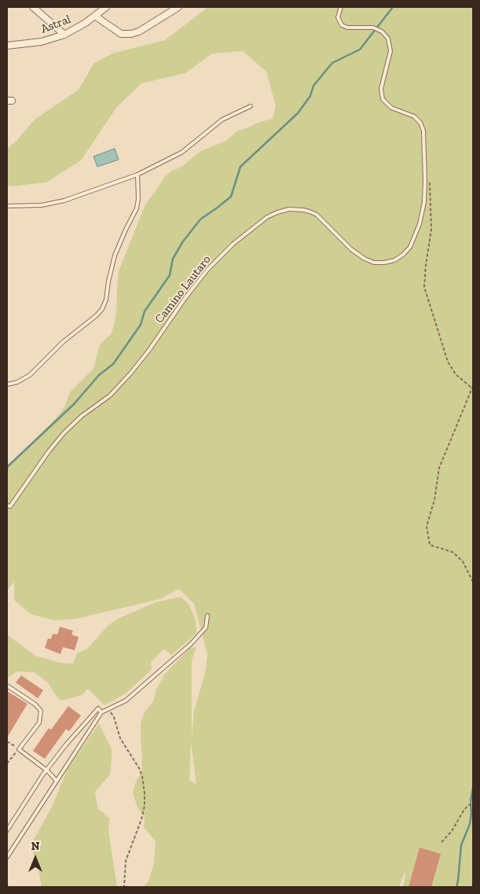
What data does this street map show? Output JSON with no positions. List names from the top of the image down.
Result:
{
  "streets": {
    "street": ["Astral"],
    "lane": ["Camino Lautaro"]
  },
  "north": "top"
}
